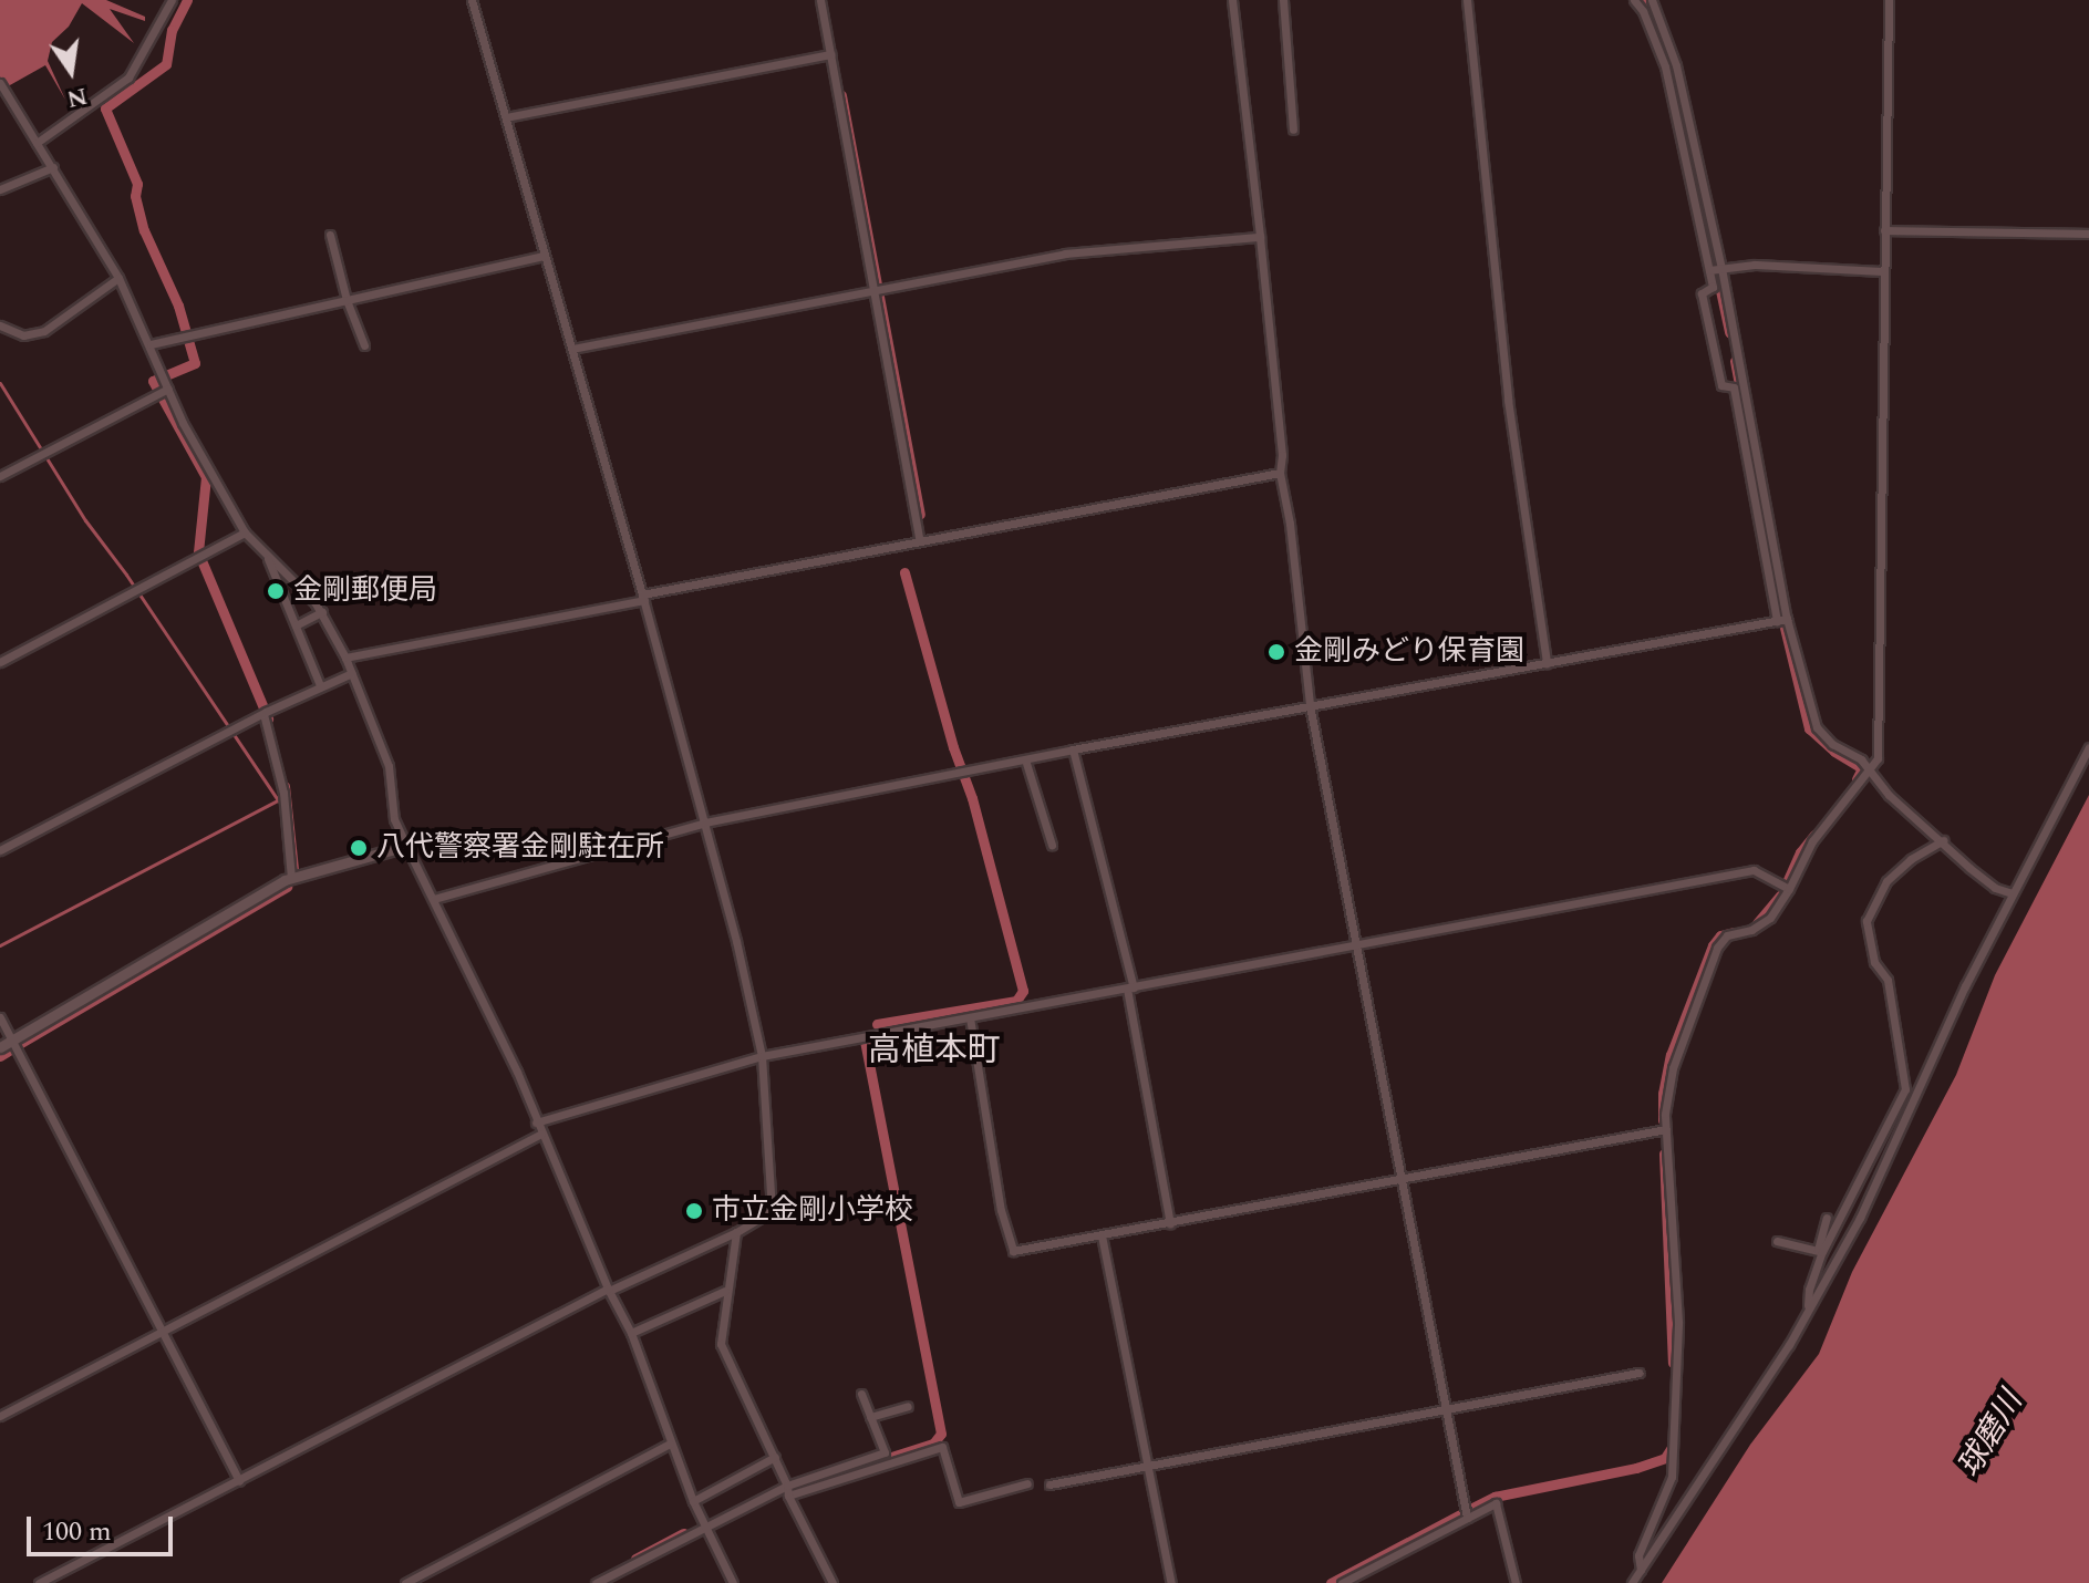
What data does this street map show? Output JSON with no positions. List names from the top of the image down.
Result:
{
  "districts": ["高植本町"],
  "water": ["球磨川"],
  "places": [
    "金剛郵便局",
    "金剛みどり保育園",
    "八代警察署金剛駐在所",
    "市立金剛小学校"
  ],
  "scale_bar": "100 m",
  "north": "bottom"
}
